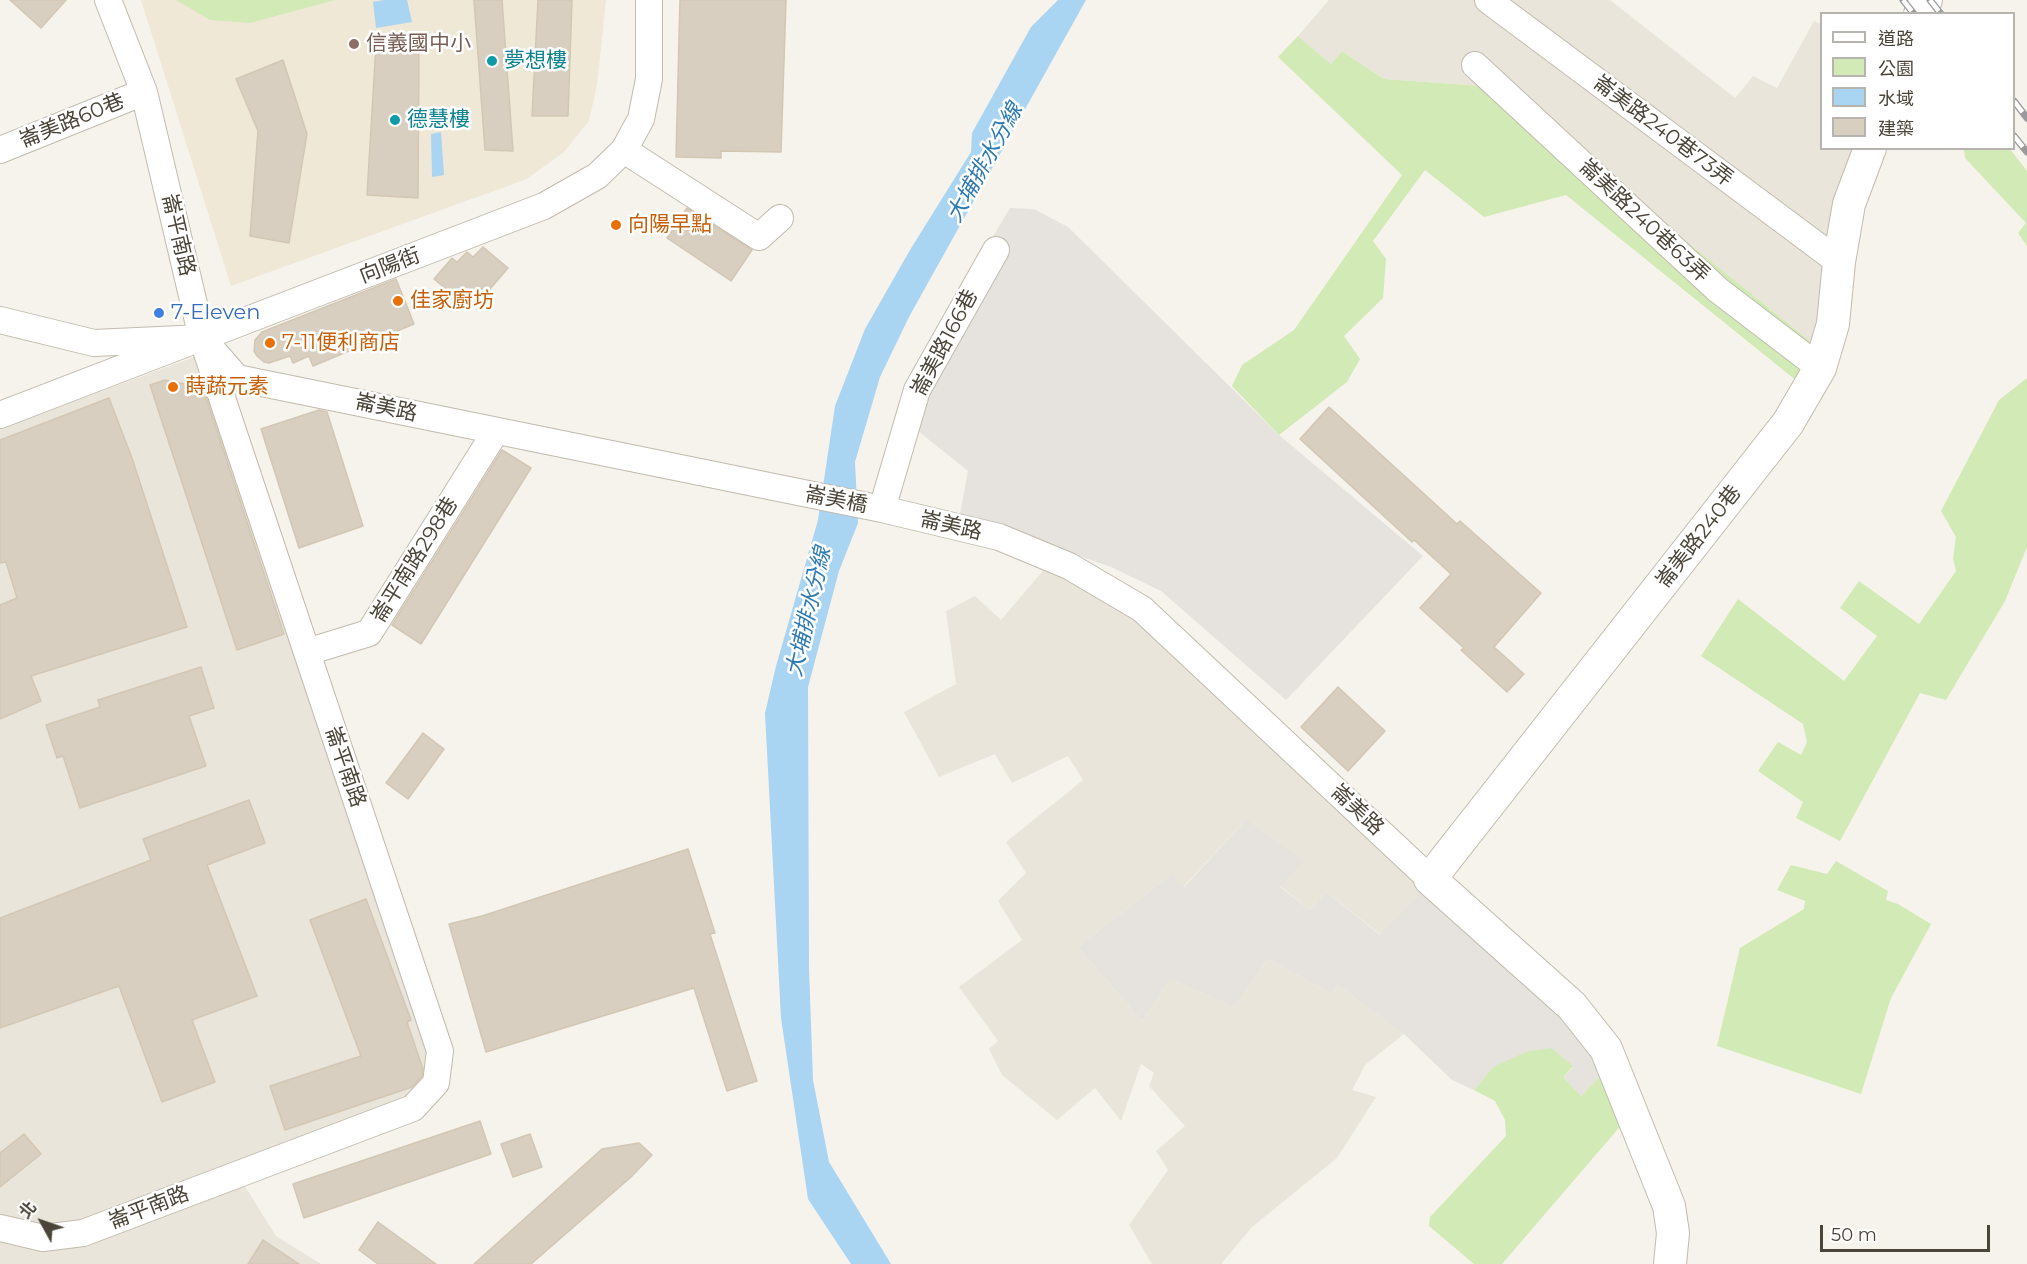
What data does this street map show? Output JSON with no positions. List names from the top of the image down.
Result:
{
  "streets": {
    "street": [
      "崙美路60巷",
      "崙美路240巷73弄",
      "崙美路240巷63弄",
      "崙平南路",
      "向陽街",
      "崙美路166巷",
      "崙美路",
      "崙美橋",
      "崙美路240巷",
      "崙平南路298巷"
    ]
  },
  "crossings": [
    ["崙美路60巷", "崙平南路"],
    ["崙美路240巷73弄", "崙美路240巷"],
    ["崙美路240巷63弄", "崙美路240巷"],
    ["崙平南路", "向陽街"],
    ["崙平南路", "崙美路"],
    ["崙平南路", "崙平南路298巷"],
    ["向陽街", "崙美路"],
    ["崙美路166巷", "崙美路"],
    ["崙美路166巷", "崙美橋"],
    ["崙美路", "崙美橋"],
    ["崙美路", "崙美路240巷"],
    ["崙美路", "崙平南路298巷"]
  ],
  "water": ["大埔排水分線"],
  "places": [
    "信義國中小",
    "夢想樓",
    "德慧樓",
    "向陽早點",
    "佳家廚坊",
    "7-Eleven",
    "7-11便利商店",
    "蒔蔬元素"
  ],
  "legend": [
    "道路",
    "公園",
    "水域",
    "建築"
  ],
  "scale_bar": "50 m",
  "north": "top left"
}
